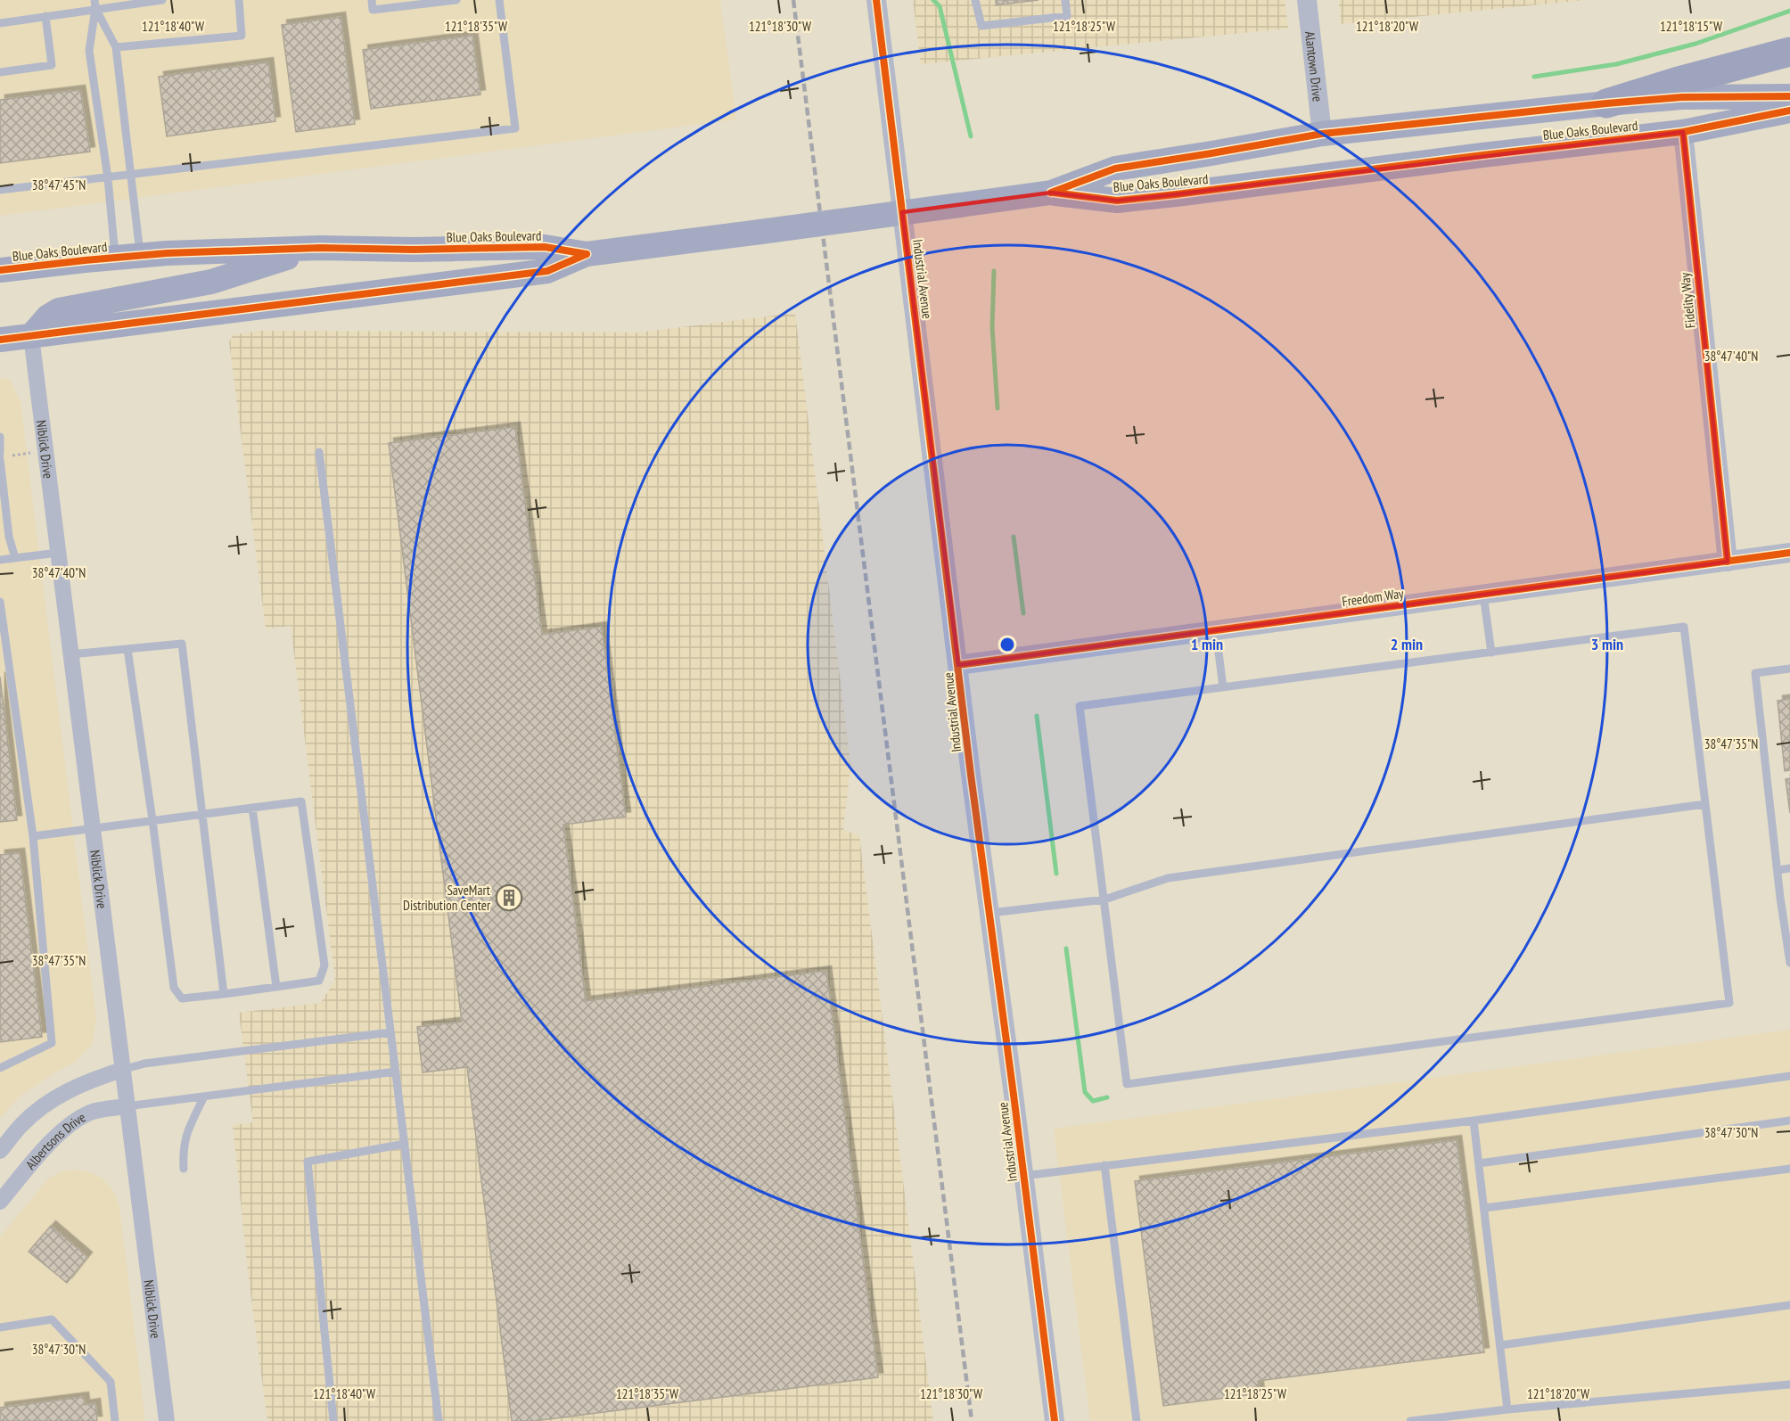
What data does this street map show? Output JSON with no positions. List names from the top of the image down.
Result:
{
  "streets": {
    "main road": ["Blue Oaks Boulevard"],
    "street": [
      "Alantown Drive",
      "Industrial Avenue",
      "Fidelity Way",
      "Niblick Drive",
      "Freedom Way",
      "Albertsons Drive"
    ]
  },
  "crossings": [
    ["Alantown Drive", "Blue Oaks Boulevard"],
    ["Blue Oaks Boulevard", "Fidelity Way"],
    ["Blue Oaks Boulevard", "Niblick Drive"],
    ["Industrial Avenue", "Freedom Way"],
    ["Fidelity Way", "Freedom Way"],
    ["Niblick Drive", "Albertsons Drive"]
  ],
  "places": {
    "building": ["SaveMart Distribution Center"]
  },
  "coordinates": [
    "121°18'40\"W",
    "121°18'35\"W",
    "121°18'30\"W",
    "121°18'25\"W",
    "121°18'20\"W",
    "121°18'15\"W",
    "38°47'45\"N",
    "38°47'40\"N",
    "38°47'35\"N",
    "38°47'30\"N"
  ],
  "rings": ["1 min", "2 min", "3 min"]
}
